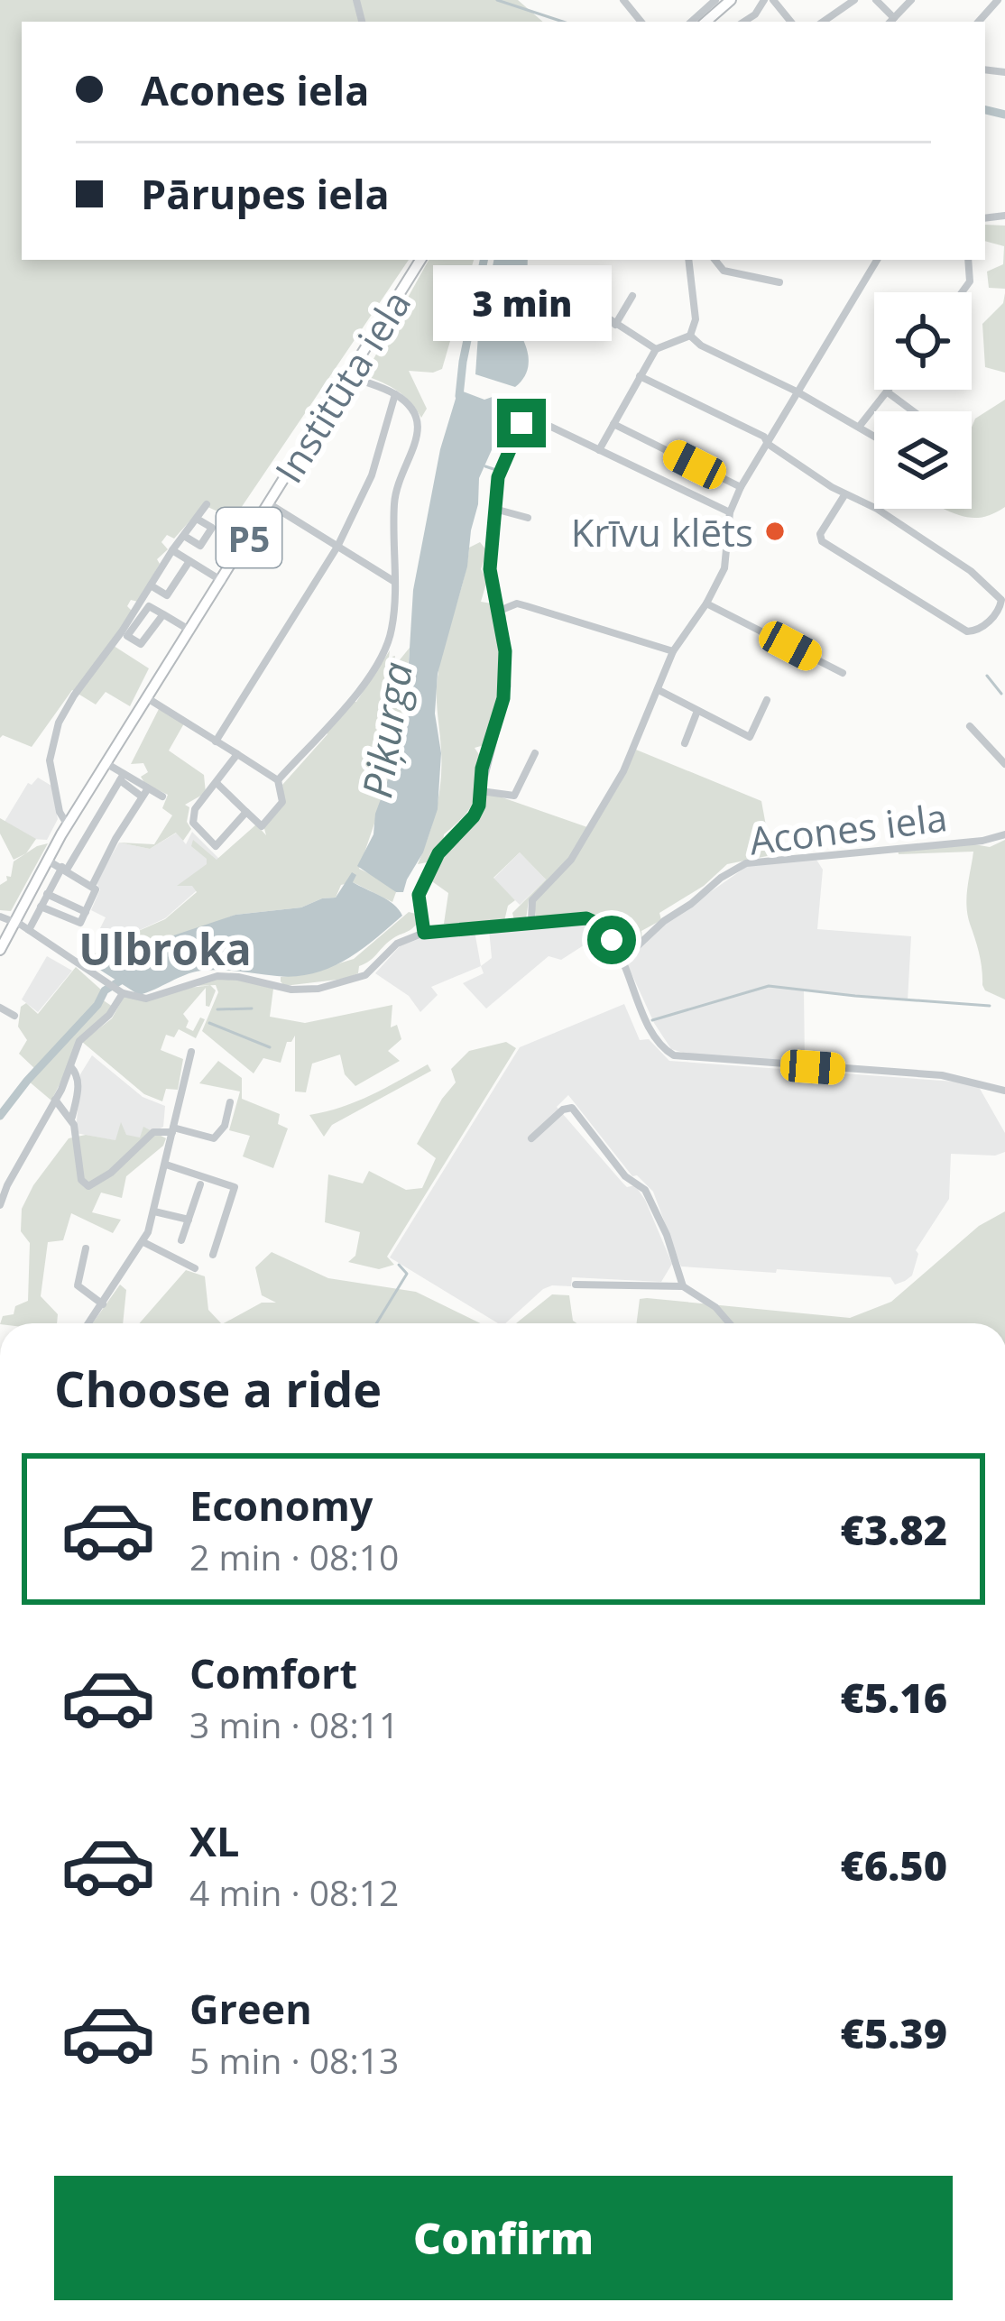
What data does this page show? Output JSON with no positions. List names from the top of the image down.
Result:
{
  "streets": {
    "main road": ["Institūta iela", "P5"],
    "street": ["Acones iela"]
  },
  "districts": ["Ulbroka"],
  "water": ["Piķurga"],
  "places": ["Krīvu klēts"],
  "page": {
    "banner": ["Acones iela", "Pārupes iela"],
    "bubble": "3 min",
    "heading": "Choose a ride",
    "list": [
      {
        "name": "Economy",
        "note": "2 min · 08:10",
        "value": "€3.82"
      },
      {
        "name": "Comfort",
        "note": "3 min · 08:11",
        "value": "€5.16"
      },
      {
        "name": "XL",
        "note": "4 min · 08:12",
        "value": "€6.50"
      },
      {
        "name": "Green",
        "note": "5 min · 08:13",
        "value": "€5.39"
      }
    ],
    "buttons": "Confirm"
  }
}
